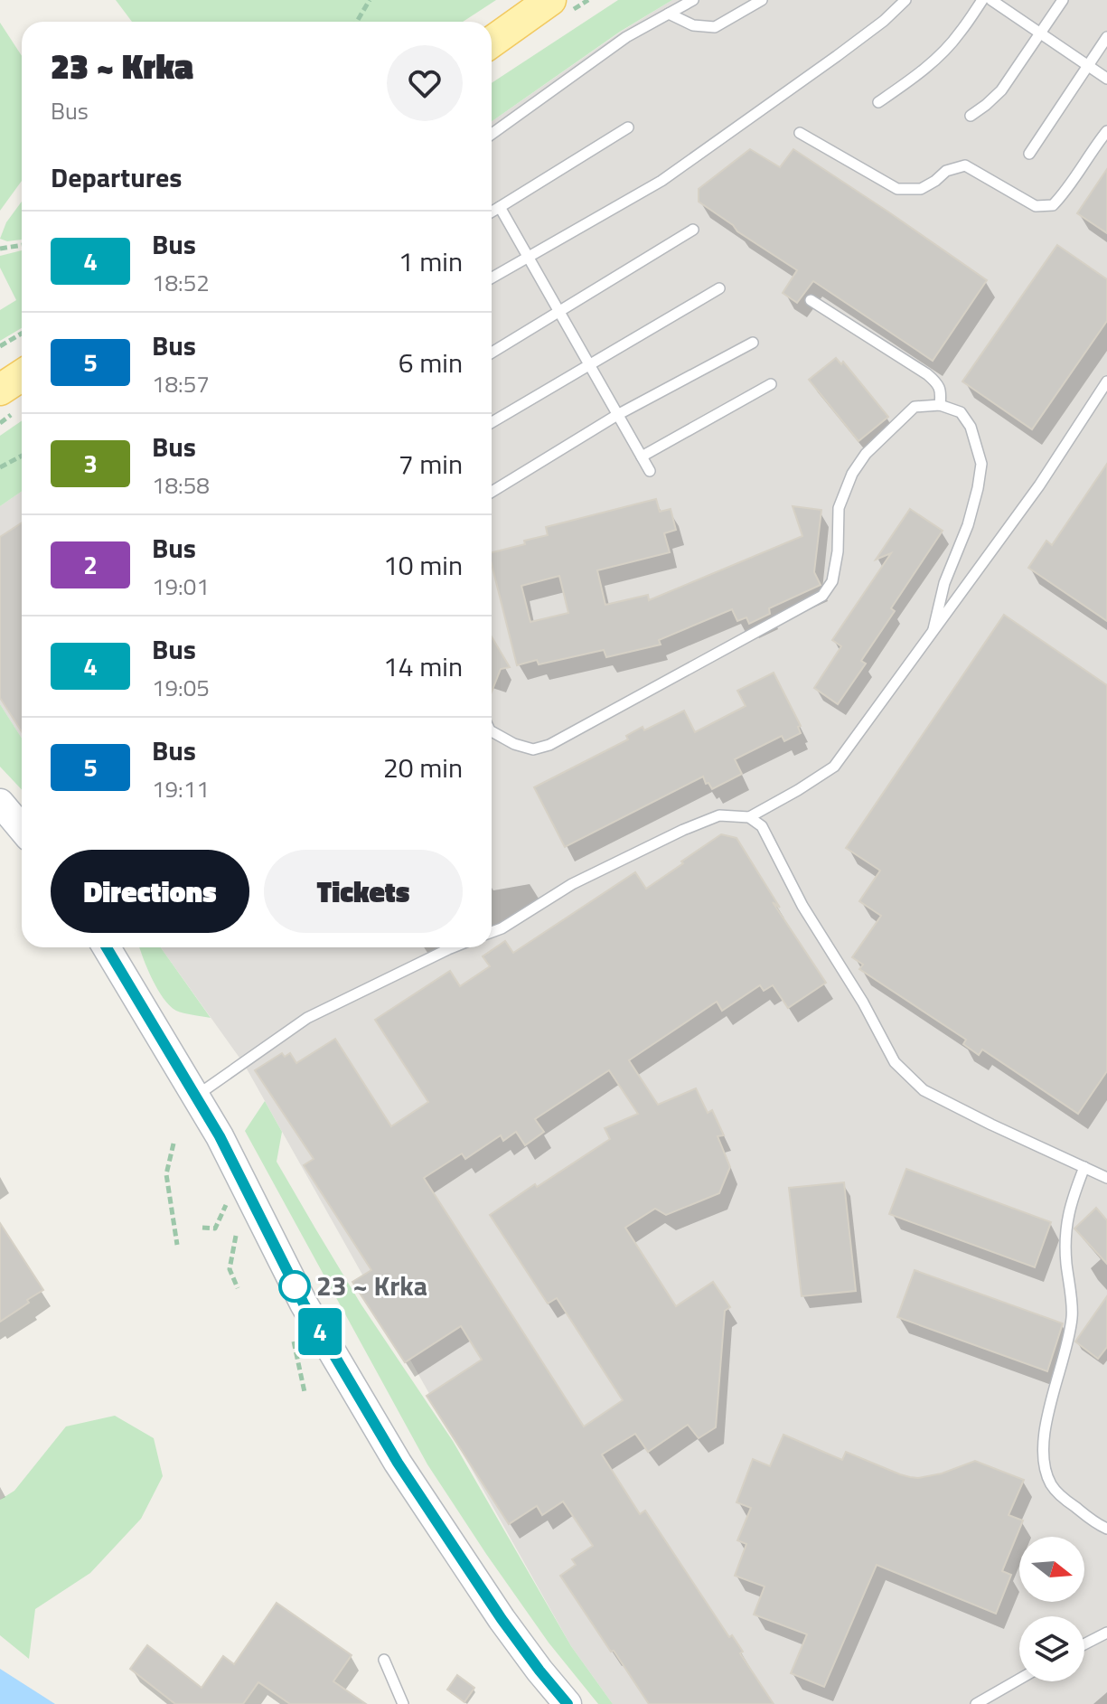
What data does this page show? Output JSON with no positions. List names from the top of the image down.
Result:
{
  "places": ["23 ~ Krka"],
  "lines": ["bus line 4"],
  "north": "right",
  "page": {
    "on_map": "4",
    "heading": [
      ["23 ~ Krka", "Bus"],
      "Departures"
    ],
    "list": [
      {
        "mark": "4",
        "name": "Bus",
        "note": "18:52",
        "value": "1 min"
      },
      {
        "mark": "5",
        "name": "Bus",
        "note": "18:57",
        "value": "6 min"
      },
      {
        "mark": "3",
        "name": "Bus",
        "note": "18:58",
        "value": "7 min"
      },
      {
        "mark": "2",
        "name": "Bus",
        "note": "19:01",
        "value": "10 min"
      },
      {
        "mark": "4",
        "name": "Bus",
        "note": "19:05",
        "value": "14 min"
      },
      {
        "mark": "5",
        "name": "Bus",
        "note": "19:11",
        "value": "20 min"
      }
    ],
    "buttons": ["Directions", "Tickets"]
  }
}
